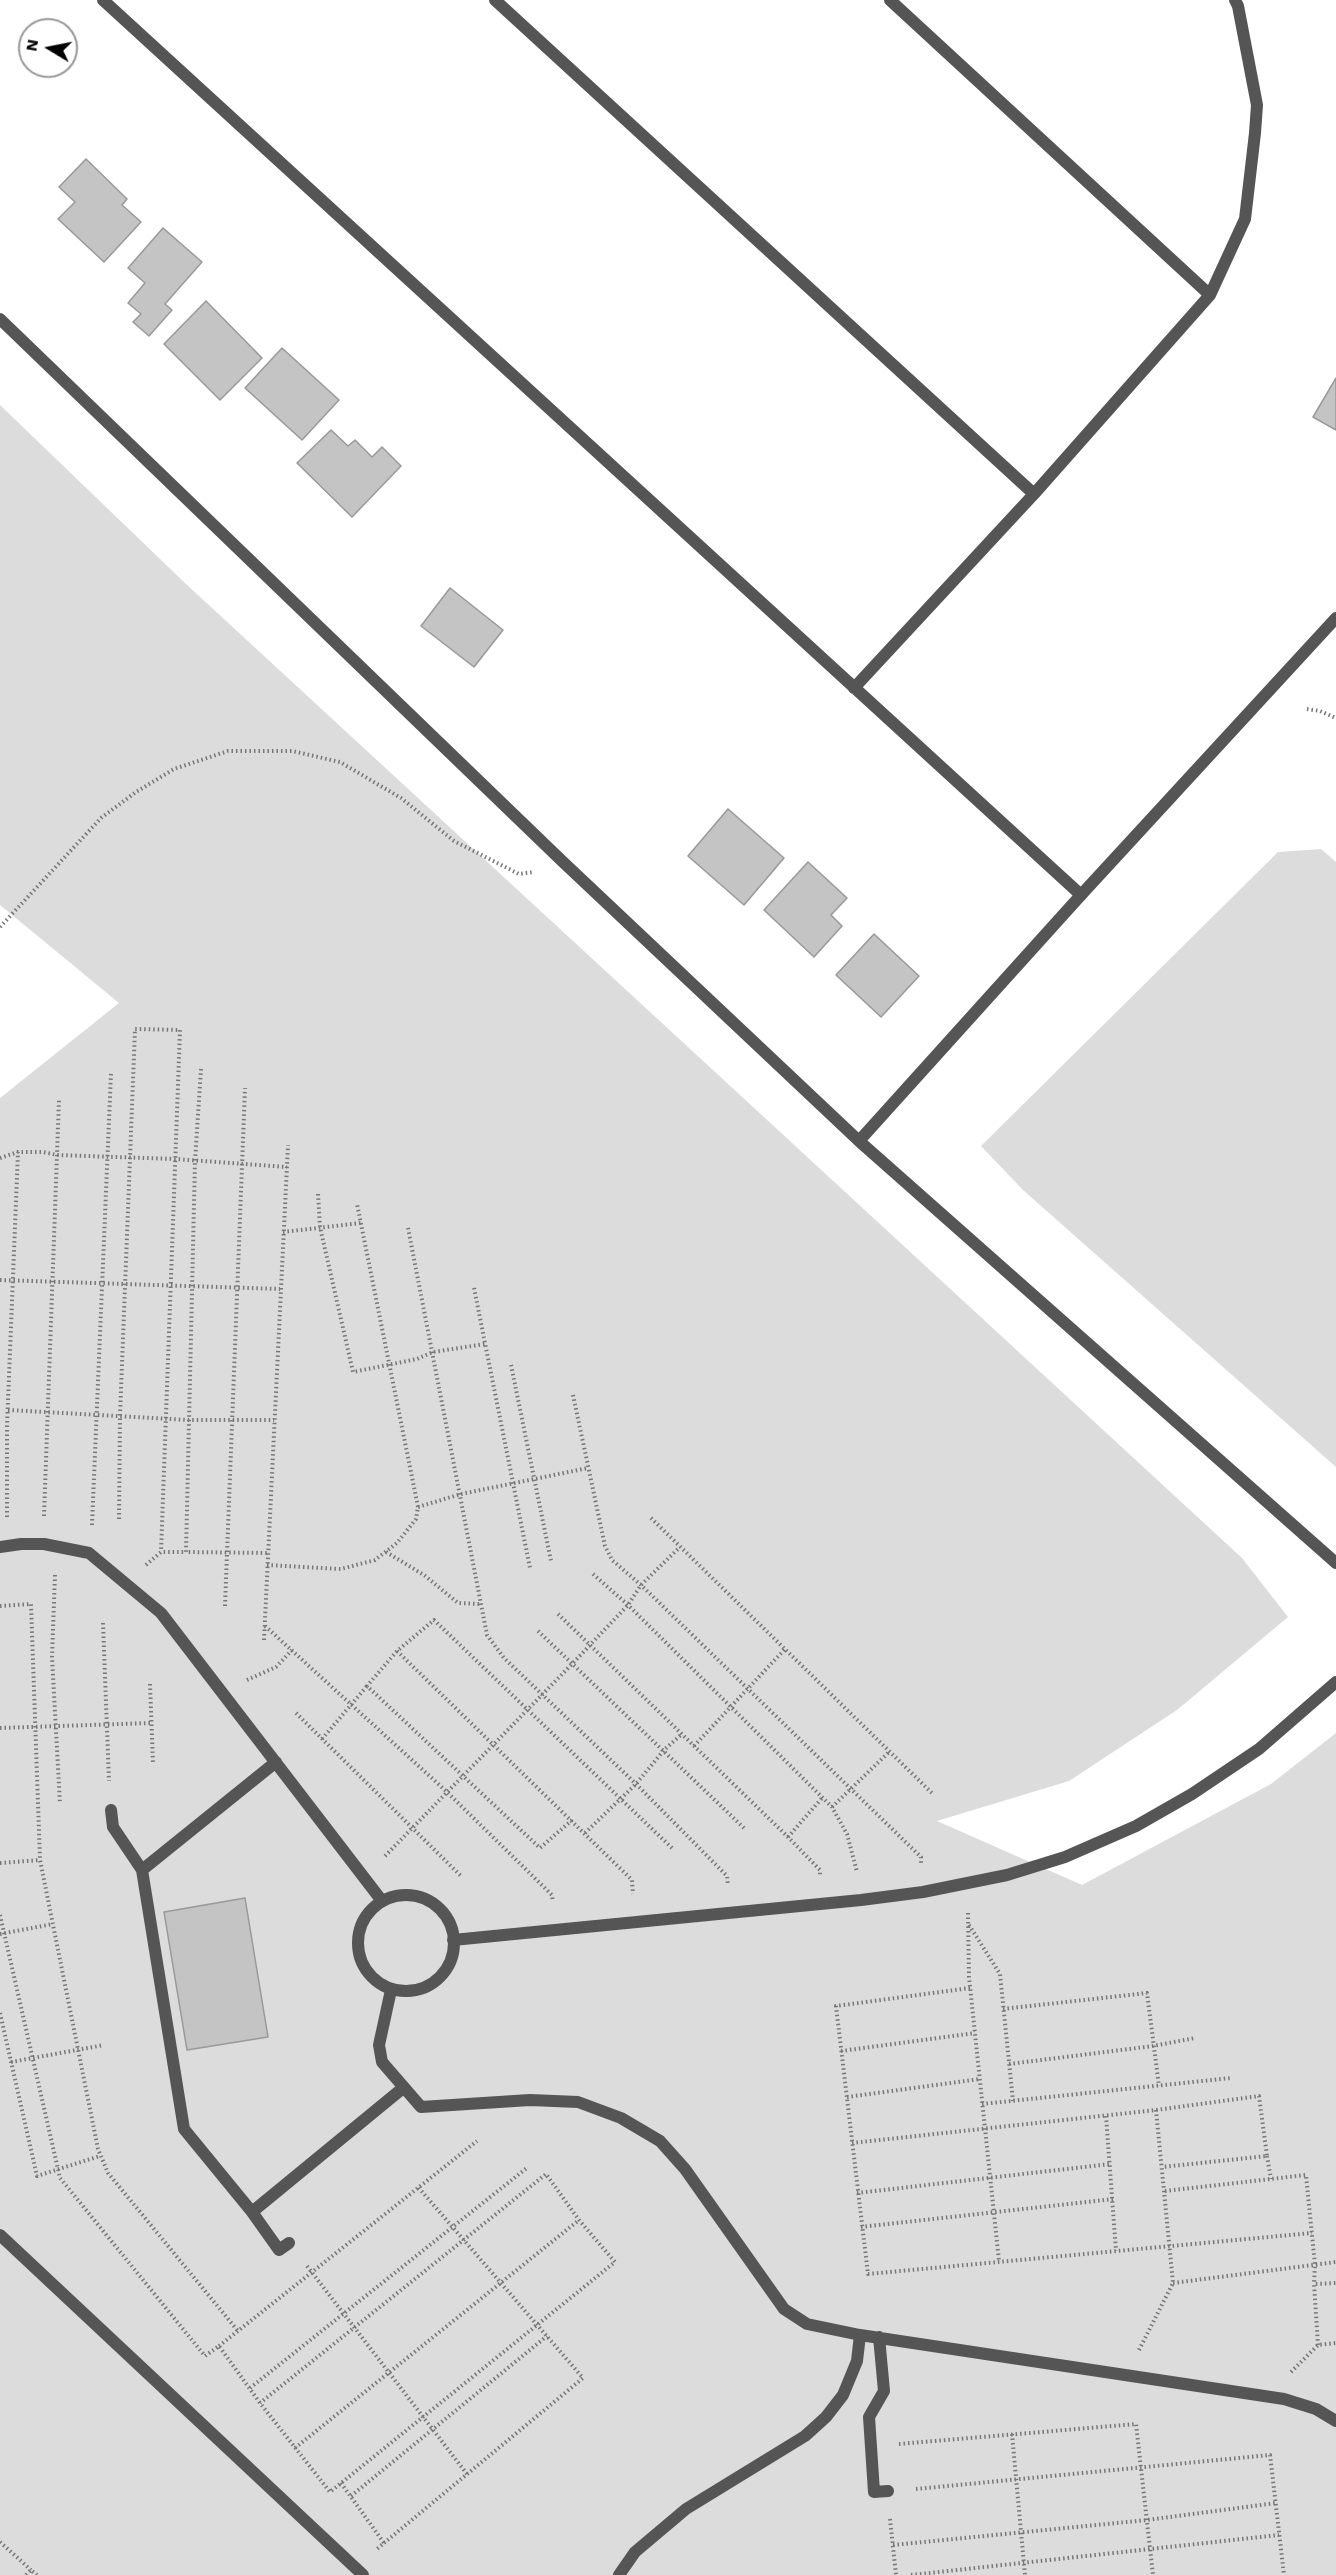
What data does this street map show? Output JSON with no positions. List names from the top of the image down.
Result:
{
  "north": "left"
}
